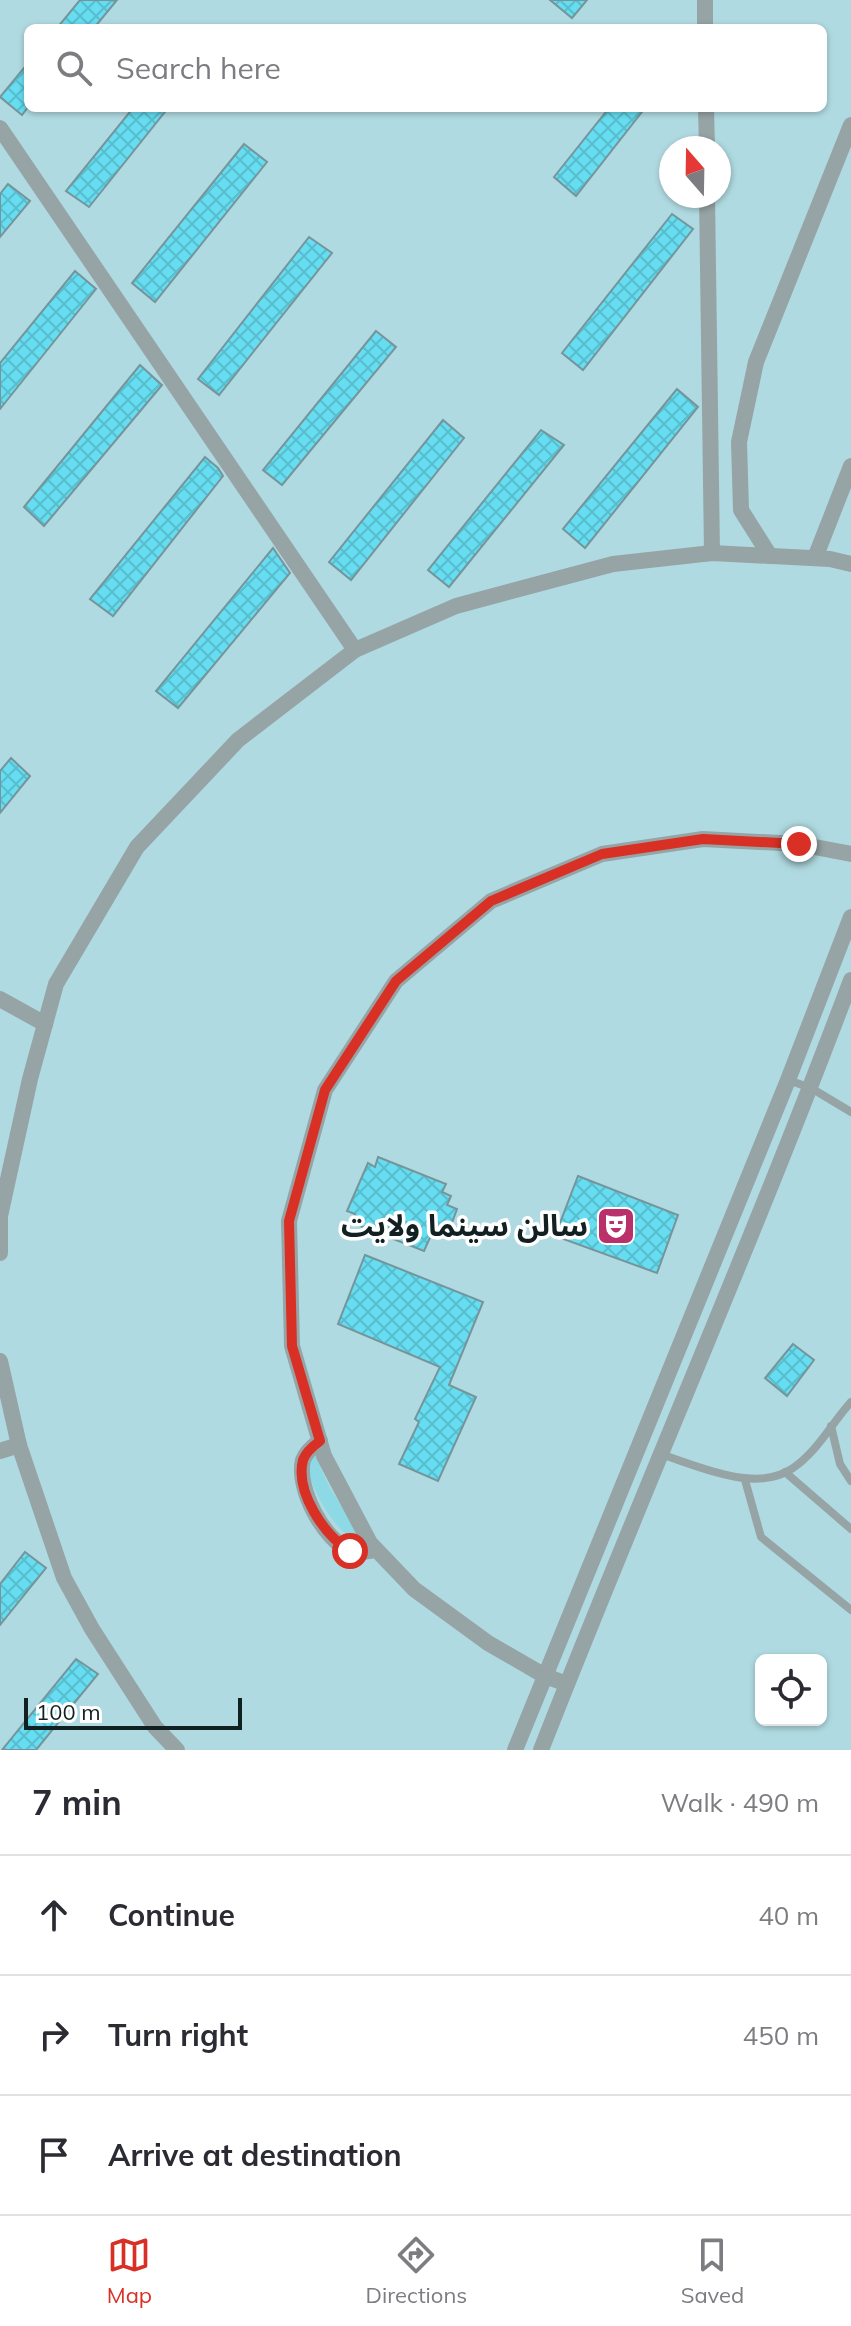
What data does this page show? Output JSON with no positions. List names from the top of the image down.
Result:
{
  "places": {
    "theatre": ["سالن سینما ولایت"]
  },
  "scale_bar": "100 m",
  "north": "top",
  "page": {
    "search": "Search here",
    "scale": "100 m",
    "heading": ["7 min", "Walk · 490 m"],
    "list": [
      ["Continue", "40 m"],
      ["Turn right", "450 m"],
      "Arrive at destination"
    ],
    "nav": ["Map", "Directions", "Saved"]
  }
}
